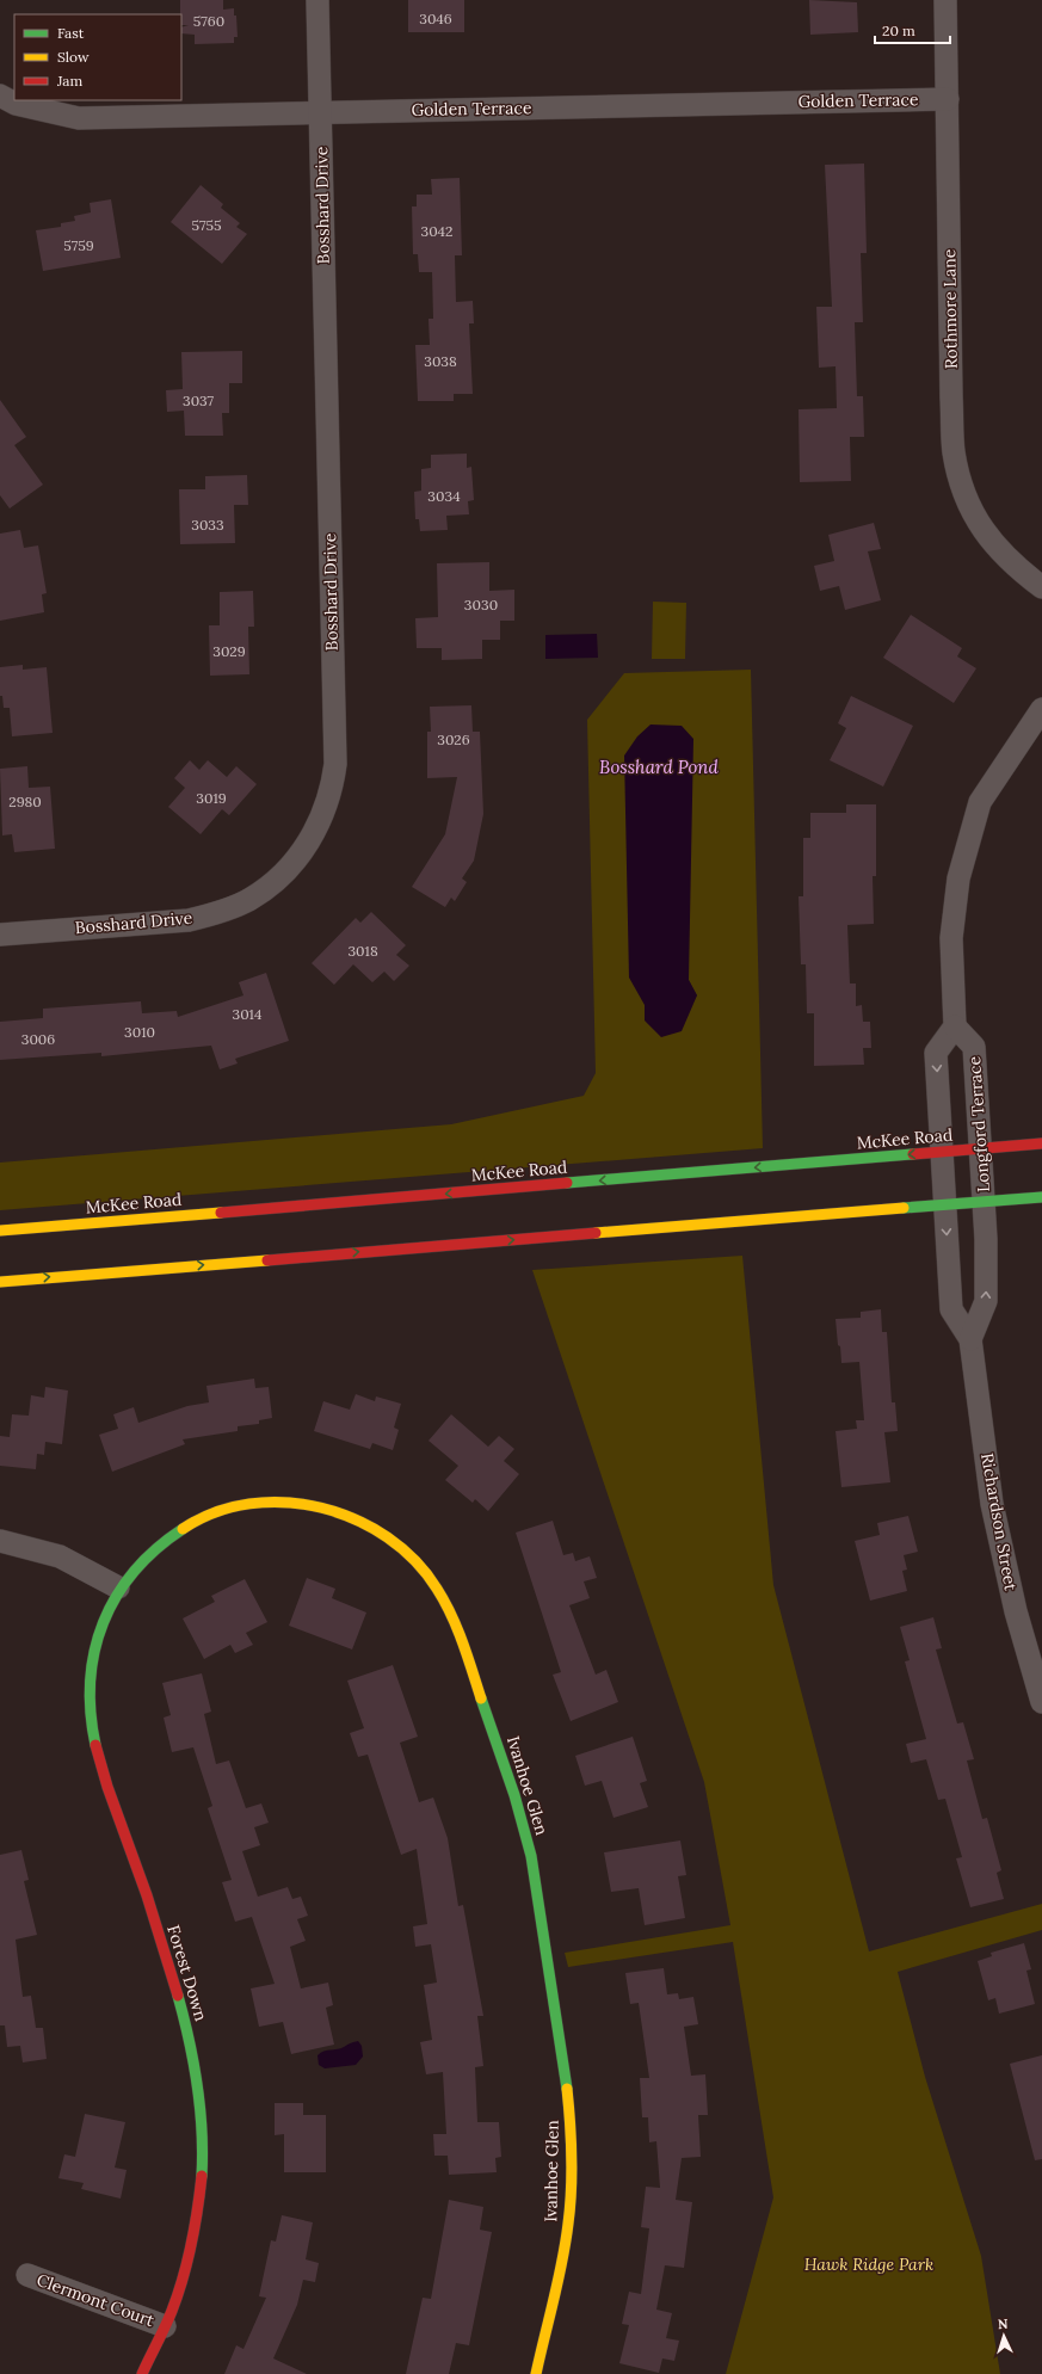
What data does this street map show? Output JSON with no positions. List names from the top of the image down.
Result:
{
  "streets": {
    "main road": ["McKee Road", "Ivanhoe Glen", "Forest Down"],
    "street": [
      "Golden Terrace",
      "Bosshard Drive",
      "Rothmore Lane",
      "Longford Terrace",
      "Richardson Street",
      "Clermont Court"
    ]
  },
  "crossings": [
    ["Golden Terrace", "Bosshard Drive"],
    ["Golden Terrace", "Rothmore Lane"],
    ["Longford Terrace", "McKee Road"],
    ["Longford Terrace", "Richardson Street"],
    ["McKee Road", "Richardson Street"],
    ["Ivanhoe Glen", "Forest Down"],
    ["Forest Down", "Clermont Court"]
  ],
  "water": ["Bosshard Pond"],
  "parks": ["Hawk Ridge Park"],
  "house_numbers": [
    "3046",
    "5760",
    "5755",
    "3042",
    "5759",
    "3038",
    "3037",
    "3034",
    "3033",
    "3030",
    "3029",
    "3026",
    "3019",
    "2980",
    "3018",
    "3014",
    "3010",
    "3006"
  ],
  "legend": ["Fast", "Slow", "Jam"],
  "scale_bar": "20 m",
  "north": "top"
}
